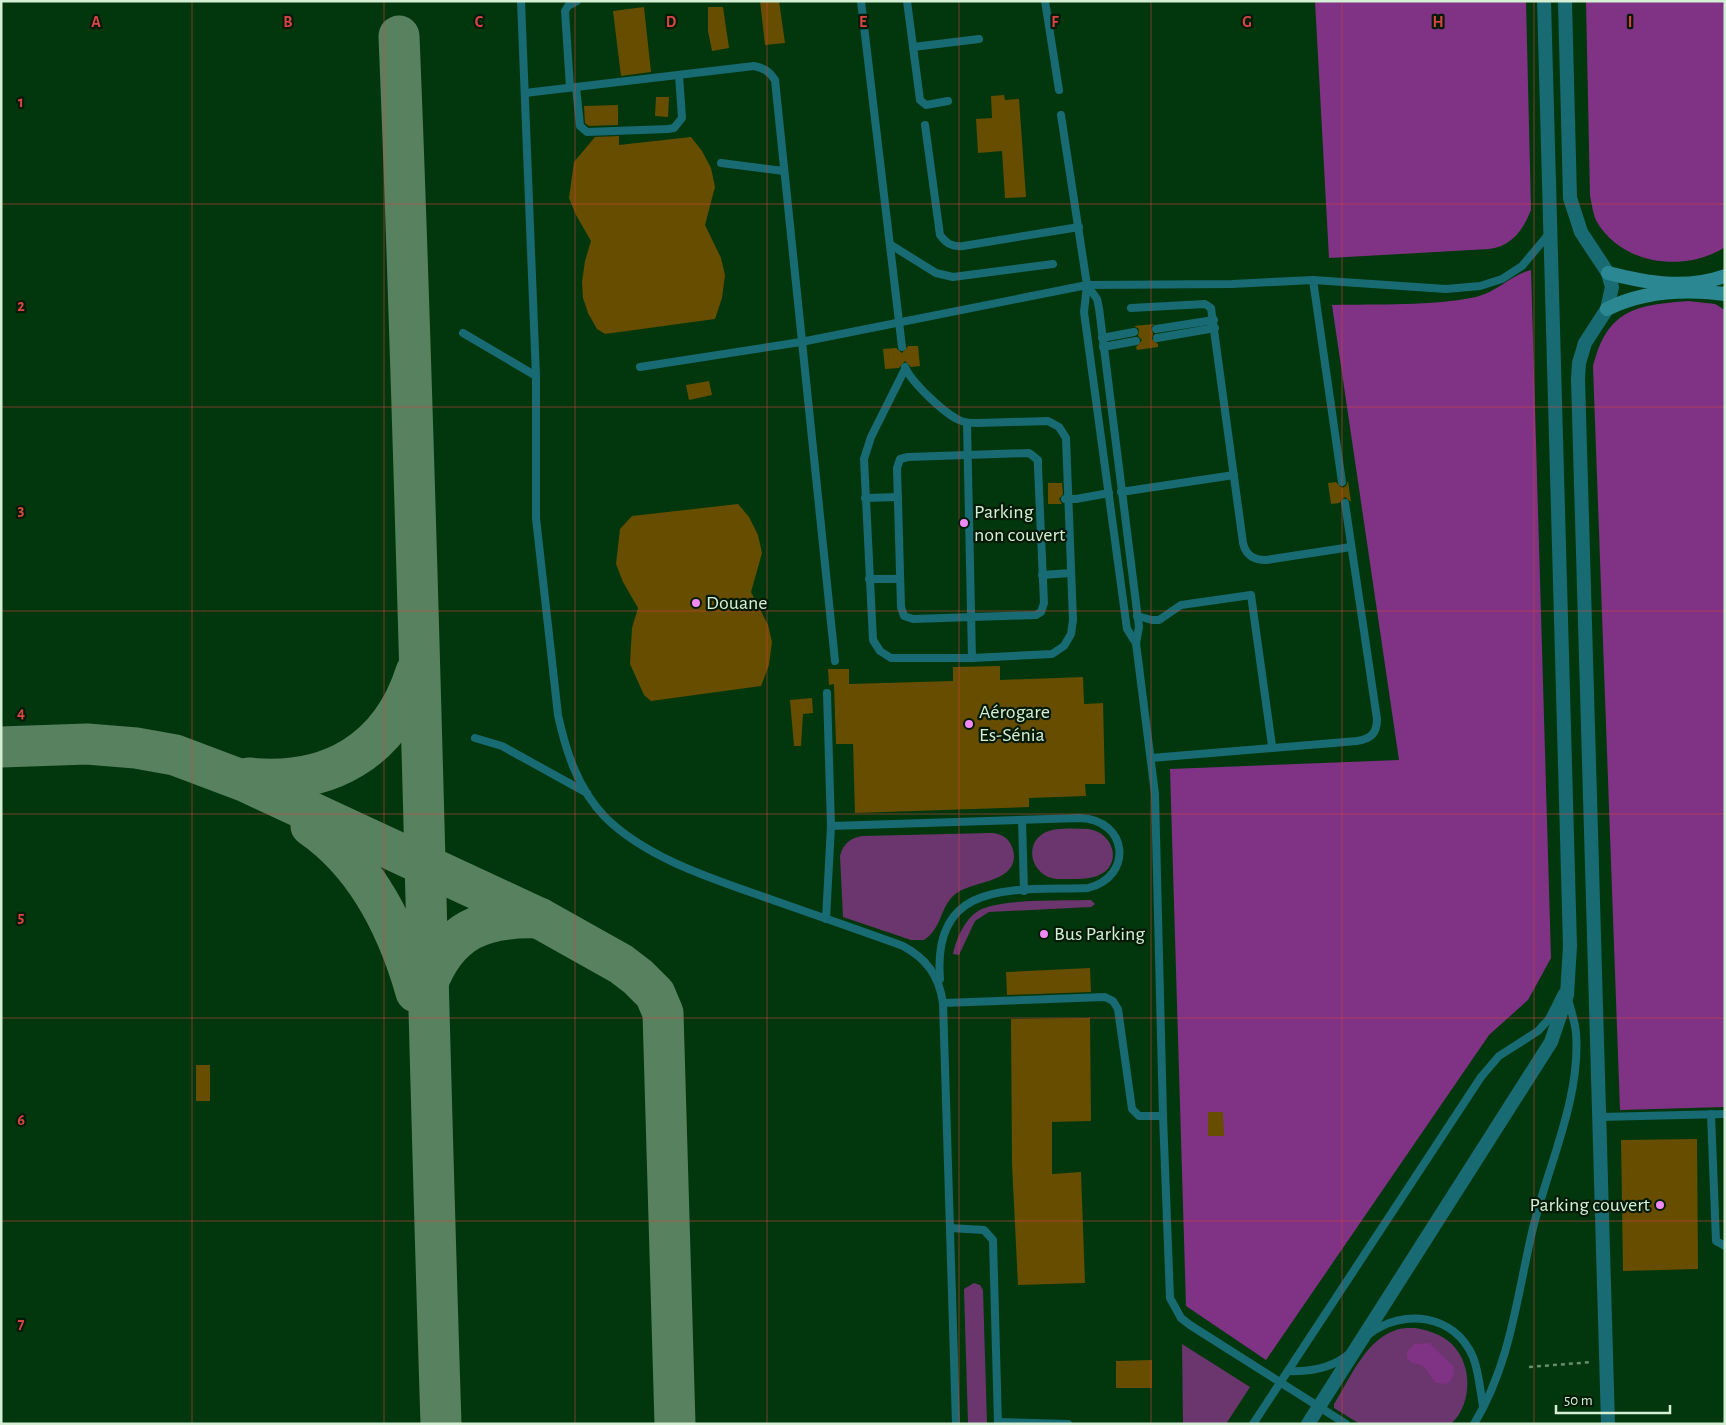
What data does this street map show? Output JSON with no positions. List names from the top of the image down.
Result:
{
  "places": [
    "Parking non couvert",
    "Douane",
    "Aérogare Es-Sénia",
    "Bus Parking",
    "Parking couvert"
  ],
  "scale_bar": "50 m",
  "grid": {
    "columns": [
      "A",
      "B",
      "C",
      "D",
      "E",
      "F",
      "G",
      "H",
      "I"
    ],
    "rows": [
      "1",
      "2",
      "3",
      "4",
      "5",
      "6",
      "7"
    ]
  }
}
